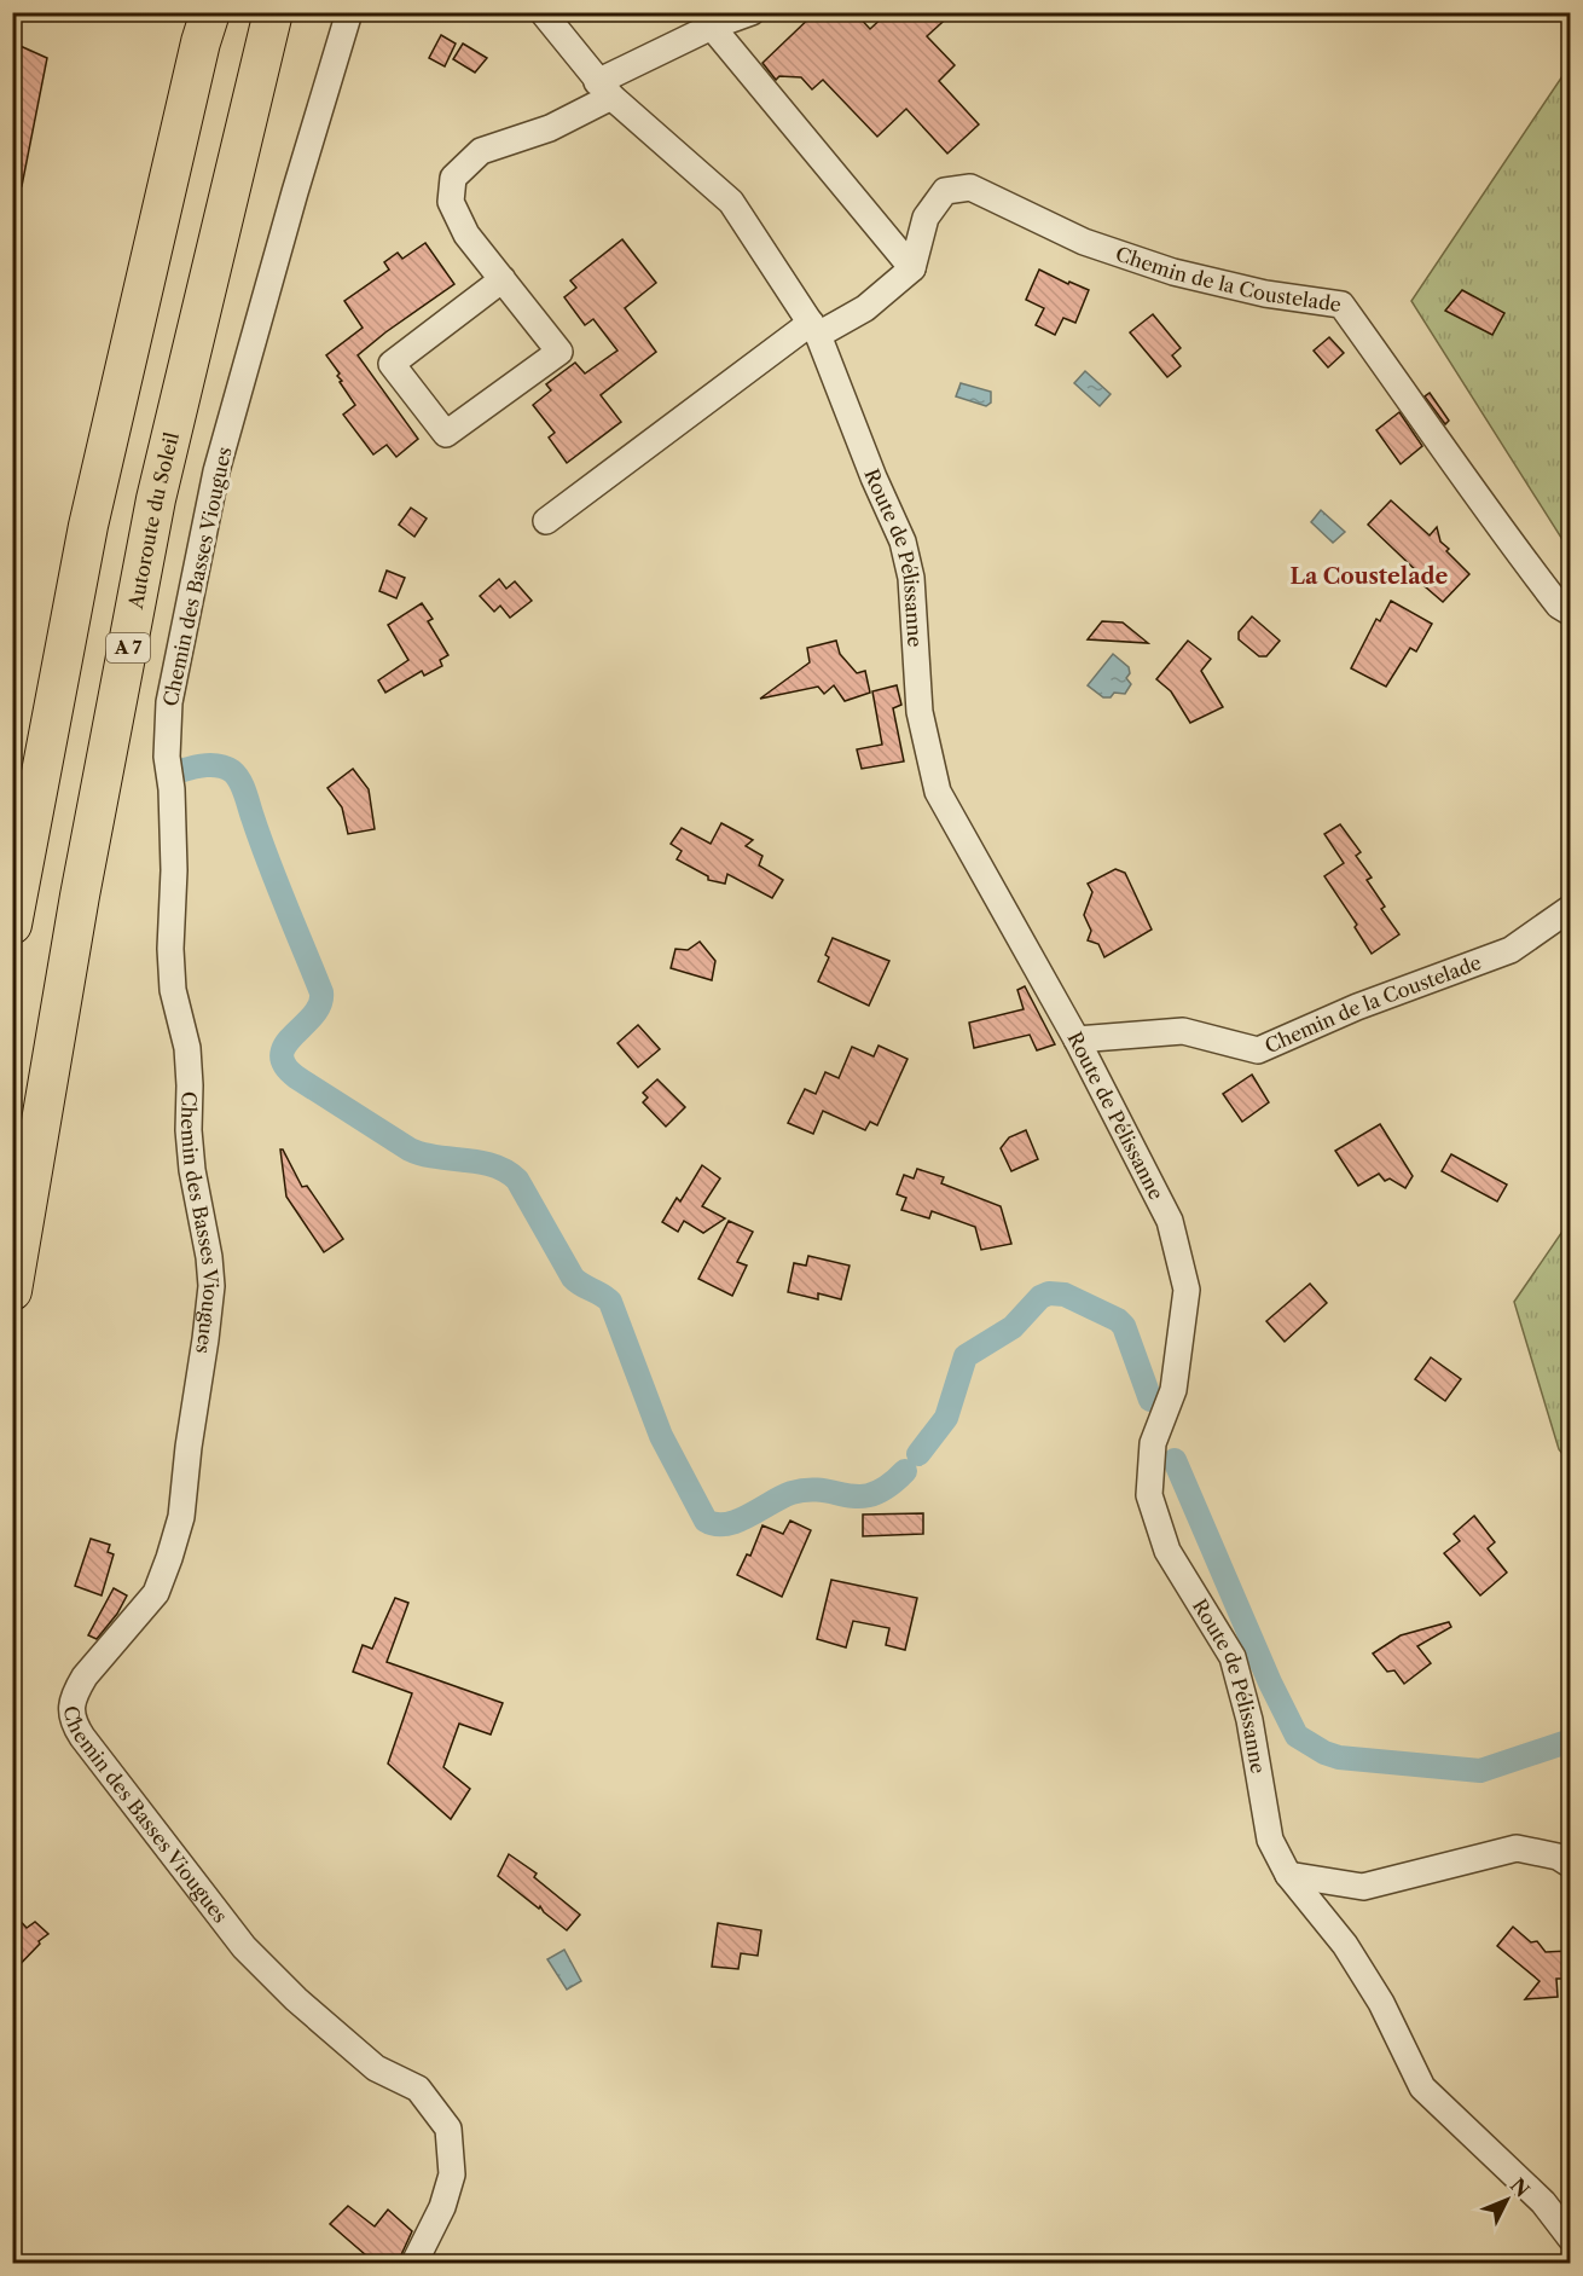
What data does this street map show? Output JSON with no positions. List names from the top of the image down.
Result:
{
  "streets": {
    "highway": ["Autoroute du Soleil", "A 7"],
    "street": ["Chemin de la Coustelade", "Route de Pélissanne", "Chemin des Basses Viougues"]
  },
  "crossings": [
    ["Chemin de la Coustelade", "Route de Pélissanne"]
  ],
  "districts": ["La Coustelade"],
  "north": "top right"
}
